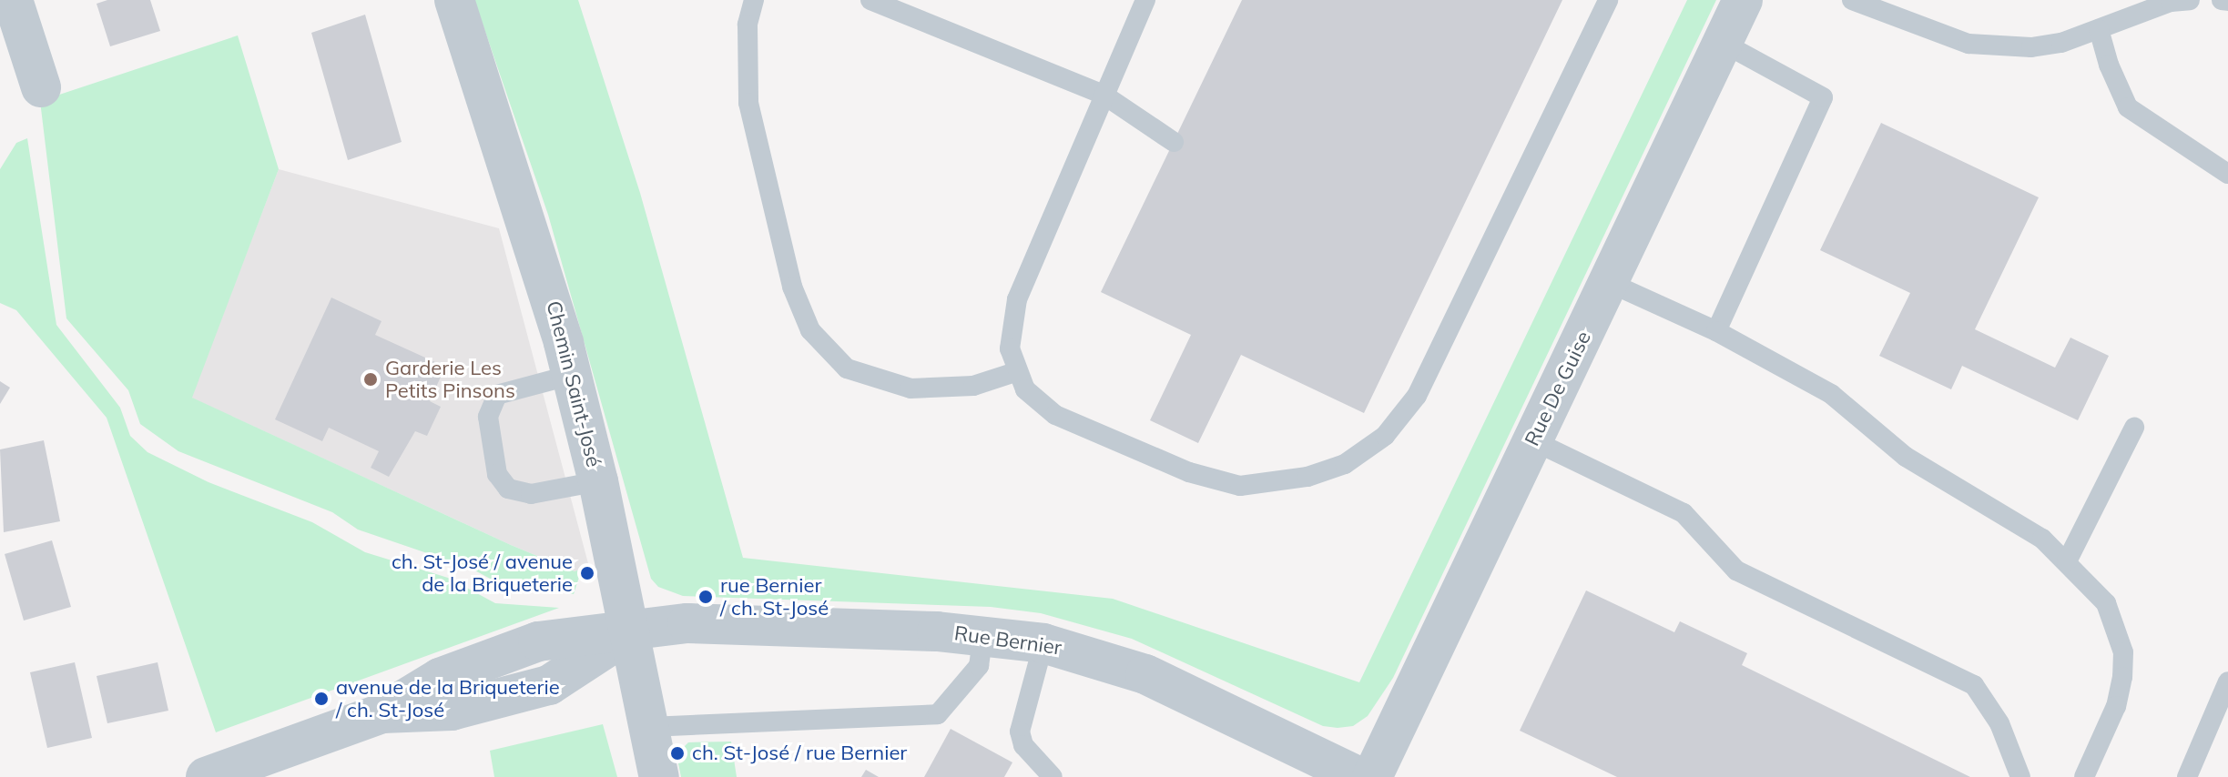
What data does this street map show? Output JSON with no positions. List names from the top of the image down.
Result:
{
  "streets": {
    "street": ["Chemin Saint-José", "Rue De Guise", "Rue Bernier"]
  },
  "crossings": [
    ["Chemin Saint-José", "Rue Bernier"]
  ],
  "places": [
    "Garderie Les Petits Pinsons",
    "ch. St-José / avenue de la Briqueterie",
    "rue Bernier / ch. St-José",
    "avenue de la Briqueterie / ch. St-José",
    "ch. St-José / rue Bernier"
  ]
}
